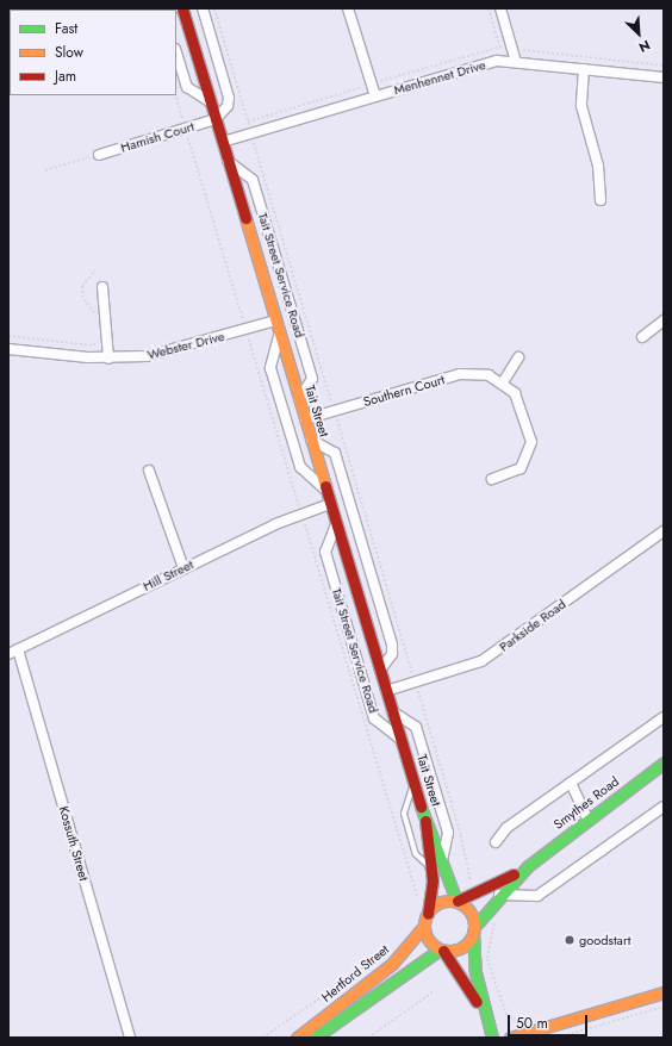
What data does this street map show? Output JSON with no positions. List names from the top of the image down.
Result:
{
  "streets": {
    "street": [
      "Menhennet Drive",
      "Hamish Court",
      "Tait Street Service Road",
      "Webster Drive",
      "Southern Court",
      "Tait Street",
      "Hill Street",
      "Parkside Road",
      "Smythes Road",
      "Kossuth Street",
      "Hertford Street"
    ]
  },
  "crossings": [
    ["Menhennet Drive", "Tait Street"],
    ["Hamish Court", "Tait Street"],
    ["Tait Street Service Road", "Tait Street"],
    ["Webster Drive", "Tait Street"],
    ["Southern Court", "Tait Street"],
    ["Tait Street", "Hill Street"],
    ["Tait Street", "Parkside Road"],
    ["Tait Street", "Smythes Road"],
    ["Tait Street", "Hertford Street"],
    ["Hill Street", "Kossuth Street"],
    ["Smythes Road", "Hertford Street"]
  ],
  "places": ["goodstart"],
  "legend": ["Fast", "Slow", "Jam"],
  "scale_bar": "50 m",
  "north": "bottom right"
}
